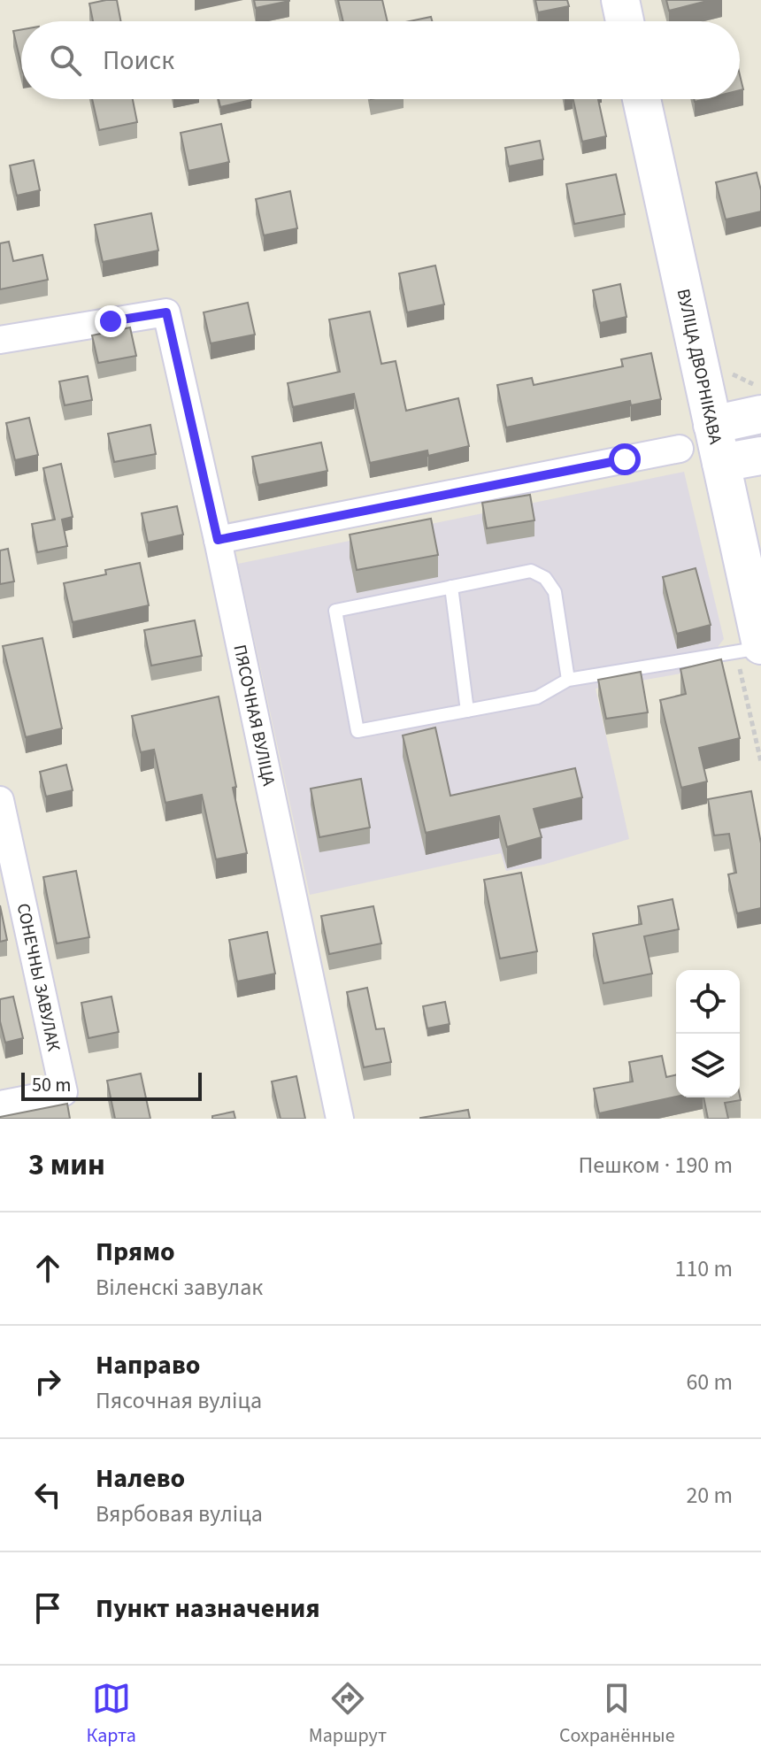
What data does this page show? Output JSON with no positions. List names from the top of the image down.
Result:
{
  "streets": {
    "main road": ["ВУЛІЦА ДВОРНІКАВА"],
    "street": ["ПЯСОЧНАЯ ВУЛІЦА", "СОНЕЧНЫ ЗАВУЛАК"]
  },
  "scale_bar": "50 m",
  "page": {
    "search": "Поиск",
    "scale": "50 m",
    "heading": ["3 мин", "Пешком · 190 m"],
    "list": [
      ["Прямо", "Віленскі завулак", "110 m"],
      ["Направо", "Пясочная вуліца", "60 m"],
      ["Налево", "Вярбовая вуліца", "20 m"],
      "Пункт назначения"
    ],
    "nav": ["Карта", "Маршрут", "Сохранённые"]
  }
}
